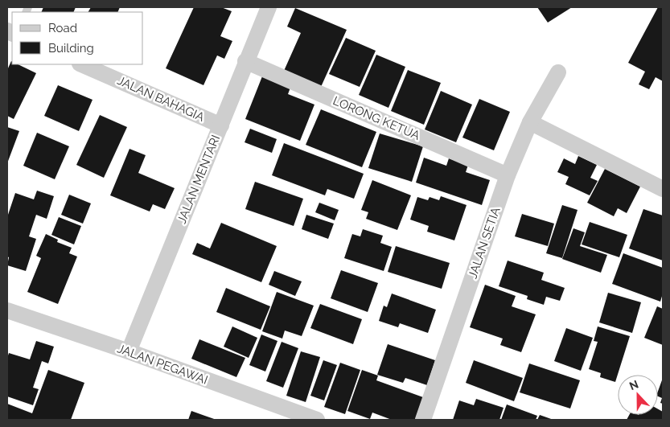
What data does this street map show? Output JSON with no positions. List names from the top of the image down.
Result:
{
  "streets": {
    "street": [
      "JALAN BAHAGIA",
      "LORONG KETUA",
      "JALAN MENTARI",
      "JALAN SETIA",
      "JALAN PEGAWAI"
    ]
  },
  "crossings": [
    ["JALAN BAHAGIA", "JALAN MENTARI"],
    ["LORONG KETUA", "JALAN MENTARI"],
    ["LORONG KETUA", "JALAN SETIA"],
    ["JALAN MENTARI", "JALAN PEGAWAI"]
  ],
  "legend": ["Road", "Building"],
  "north": "top"
}
